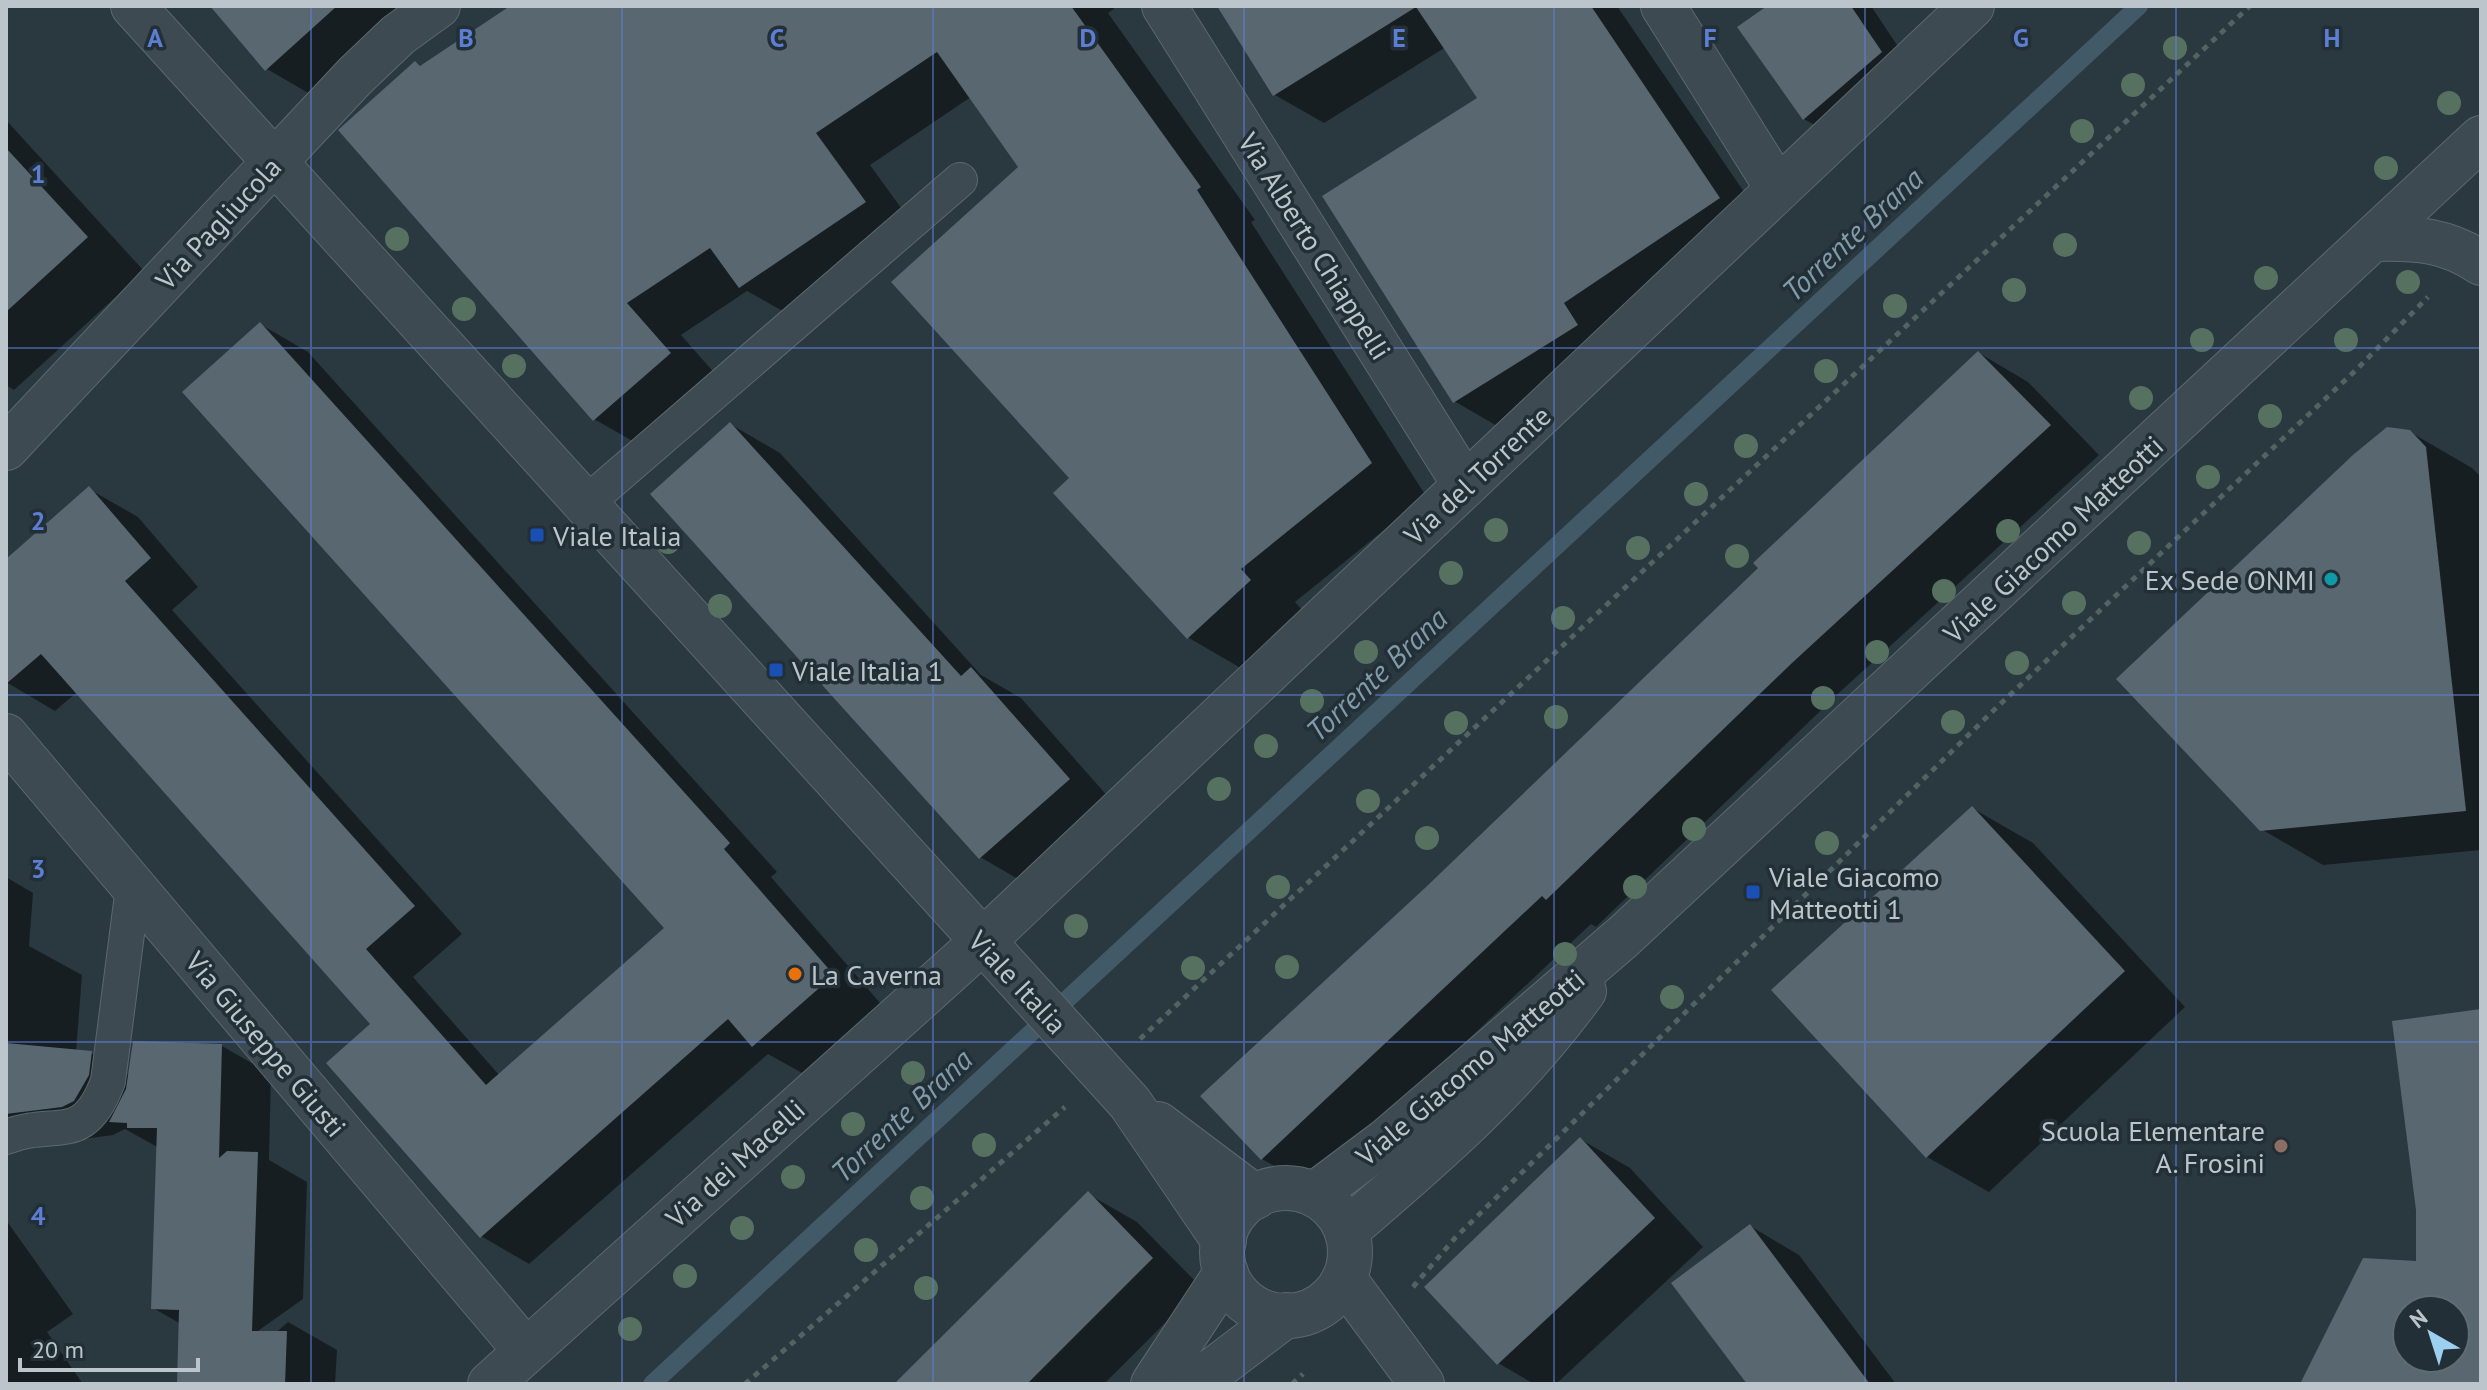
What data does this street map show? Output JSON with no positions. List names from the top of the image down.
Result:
{
  "streets": {
    "street": [
      "Via Pagliucola",
      "Via Alberto Chiappelli",
      "Via del Torrente",
      "Viale Giacomo Matteotti",
      "Viale Italia",
      "Via Giuseppe Giusti",
      "Via dei Macelli"
    ]
  },
  "crossings": [
    ["Via Pagliucola", "Viale Italia"],
    ["Via Alberto Chiappelli", "Via del Torrente"],
    ["Via del Torrente", "Viale Italia"],
    ["Via del Torrente", "Via dei Macelli"],
    ["Viale Giacomo Matteotti", "Viale Italia"],
    ["Viale Italia", "Via dei Macelli"],
    ["Via Giuseppe Giusti", "Via dei Macelli"]
  ],
  "water": ["Torrente Brana"],
  "places": {
    "transit": ["Viale Italia", "Viale Italia 1", "Viale Giacomo Matteotti 1"],
    "other": ["Ex Sede ONMI", "La Caverna", "Scuola Elementare A. Frosini"]
  },
  "scale_bar": "20 m",
  "north": "top left",
  "grid": {
    "columns": [
      "A",
      "B",
      "C",
      "D",
      "E",
      "F",
      "G",
      "H"
    ],
    "rows": [
      "1",
      "2",
      "3",
      "4"
    ]
  }
}
